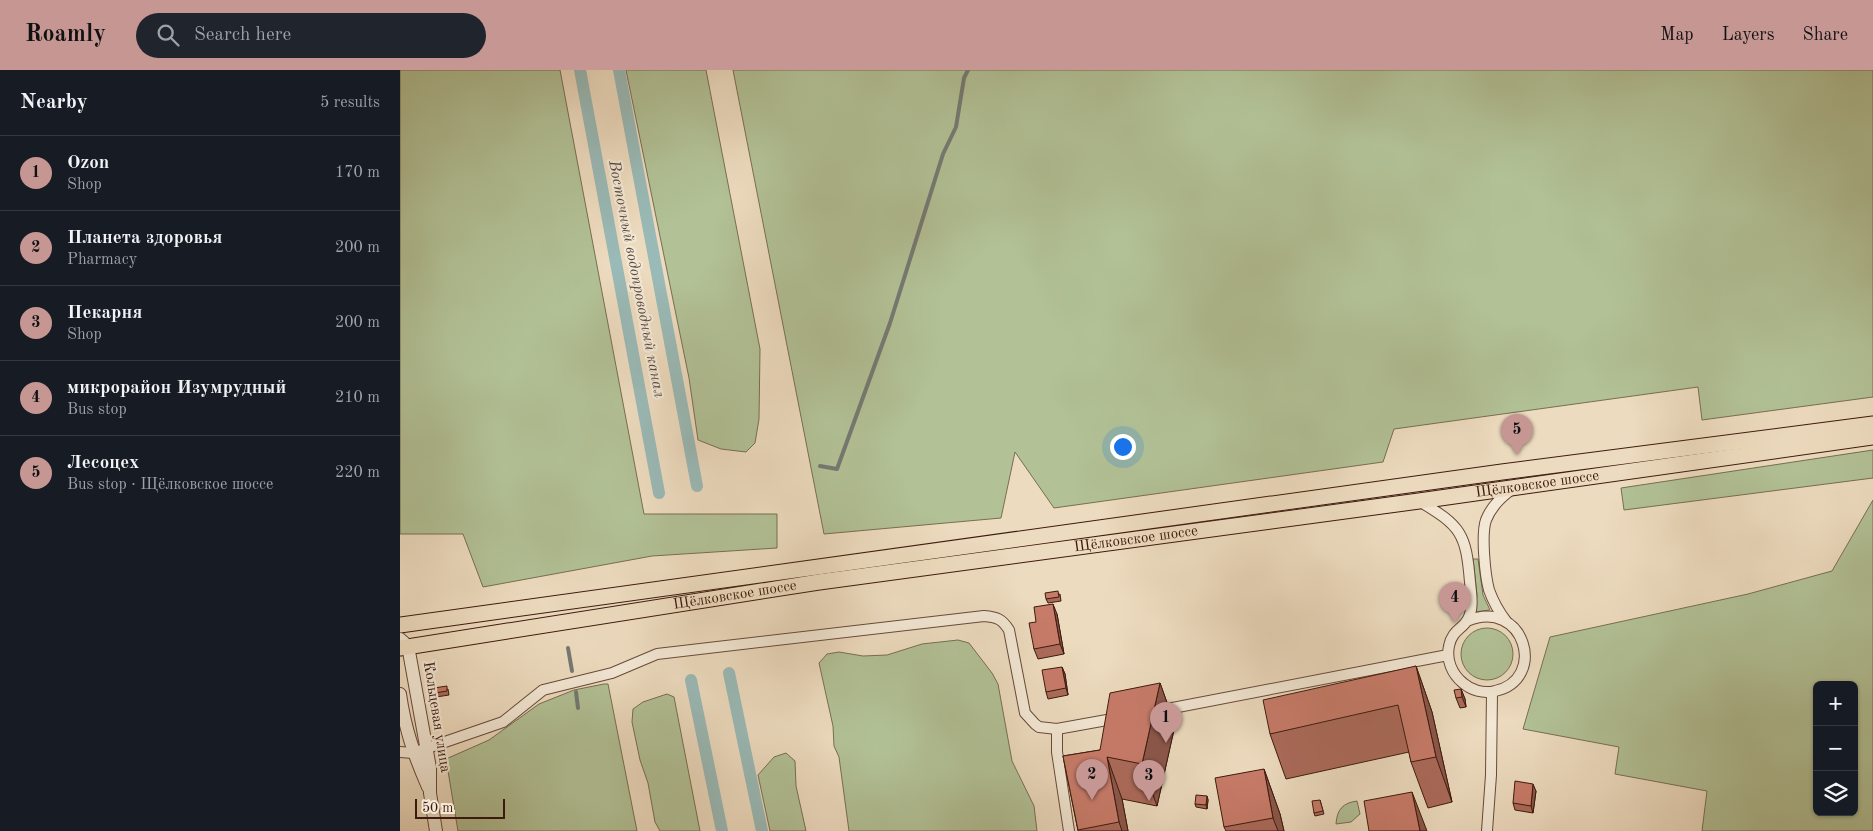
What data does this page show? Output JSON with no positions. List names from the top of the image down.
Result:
{
  "streets": {
    "main road": ["Щёлковское шоссе"],
    "street": ["Кольцевая улица"]
  },
  "crossings": [
    ["Щёлковское шоссе", "Кольцевая улица"]
  ],
  "water": ["Восточный водопроводный канал"],
  "scale_bar": "50 m",
  "page": {
    "header": "Roamly",
    "search": "Search here",
    "nav": ["Map", "Layers", "Share"],
    "heading": ["Nearby", "5 results"],
    "list": [
      {
        "mark": "1",
        "name": "Ozon",
        "note": "Shop",
        "value": "170 m"
      },
      {
        "mark": "2",
        "name": "Планета здоровья",
        "note": "Pharmacy",
        "value": "200 m"
      },
      {
        "mark": "3",
        "name": "Пекарня",
        "note": "Shop",
        "value": "200 m"
      },
      {
        "mark": "4",
        "name": "микрорайон Изумрудный",
        "note": "Bus stop",
        "value": "210 m"
      },
      {
        "mark": "5",
        "name": "Лесоцех",
        "note": "Bus stop · Щёлковское шоссе",
        "value": "220 m"
      }
    ],
    "pins": [
      "5",
      "4",
      "1",
      "2",
      "3"
    ],
    "map_buttons": ["+", "−"],
    "scale": "50 m"
  }
}
